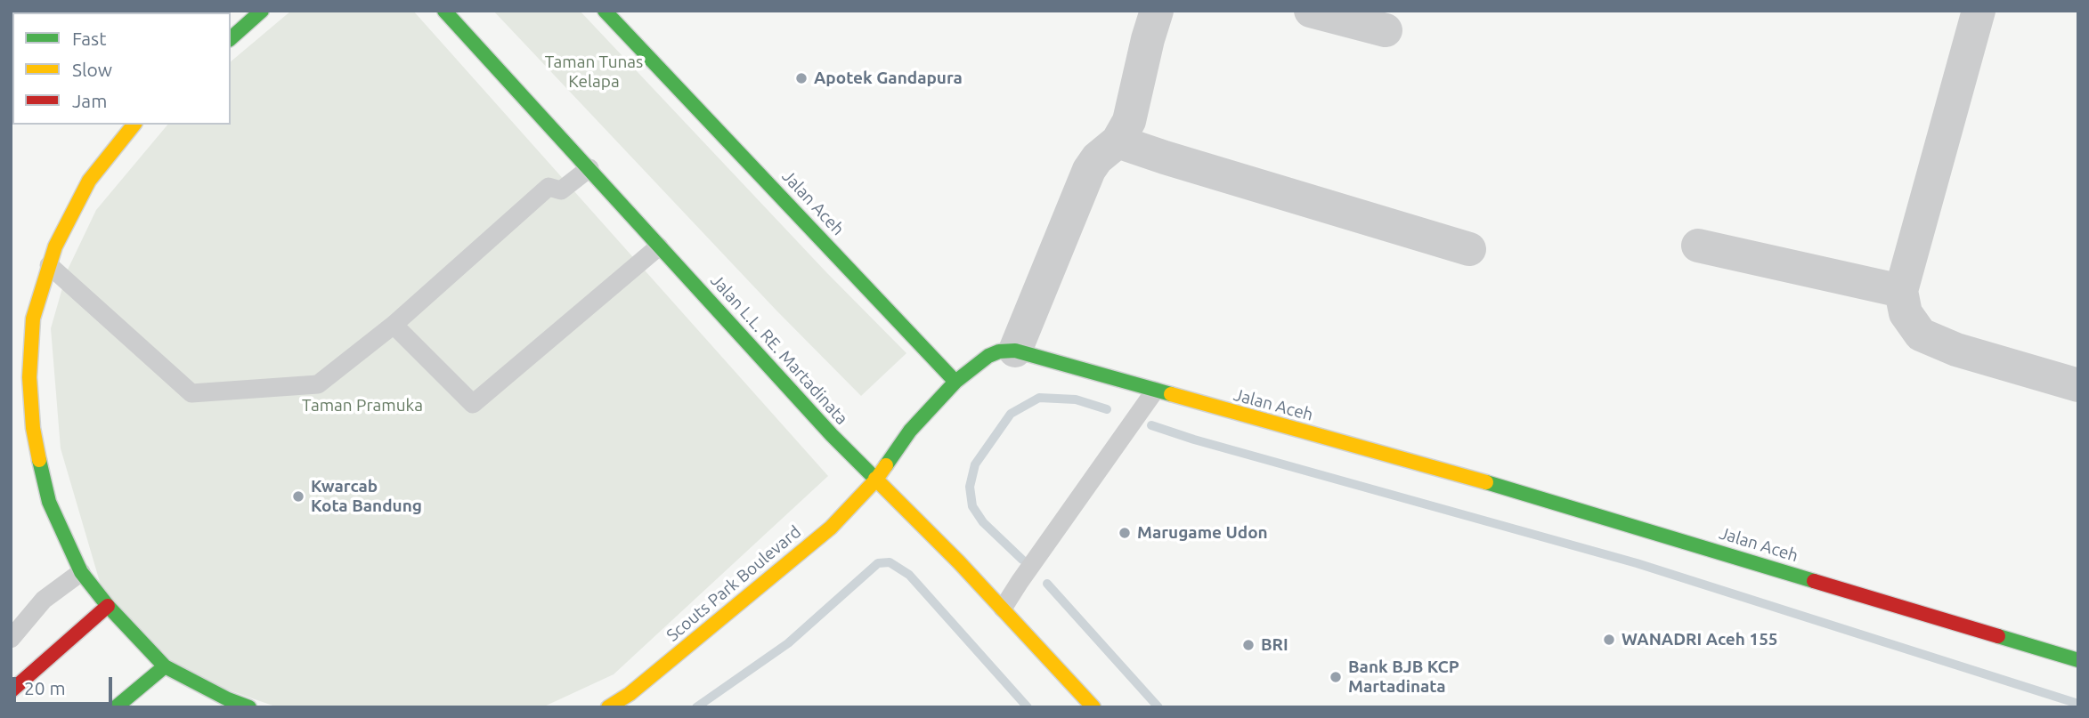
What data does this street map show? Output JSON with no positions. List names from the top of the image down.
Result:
{
  "streets": {
    "main road": ["Jalan Aceh", "Jalan L.L. RE. Martadinata", "Scouts Park Boulevard"]
  },
  "crossings": [
    ["Jalan Aceh", "Scouts Park Boulevard"],
    ["Jalan L.L. RE. Martadinata", "Scouts Park Boulevard"]
  ],
  "parks": ["Taman Tunas Kelapa", "Taman Pramuka"],
  "places": [
    "Apotek Gandapura",
    "Kwarcab Kota Bandung",
    "Marugame Udon",
    "WANADRI Aceh 155",
    "BRI",
    "Bank BJB KCP Martadinata"
  ],
  "legend": ["Fast", "Slow", "Jam"],
  "scale_bar": "20 m"
}
